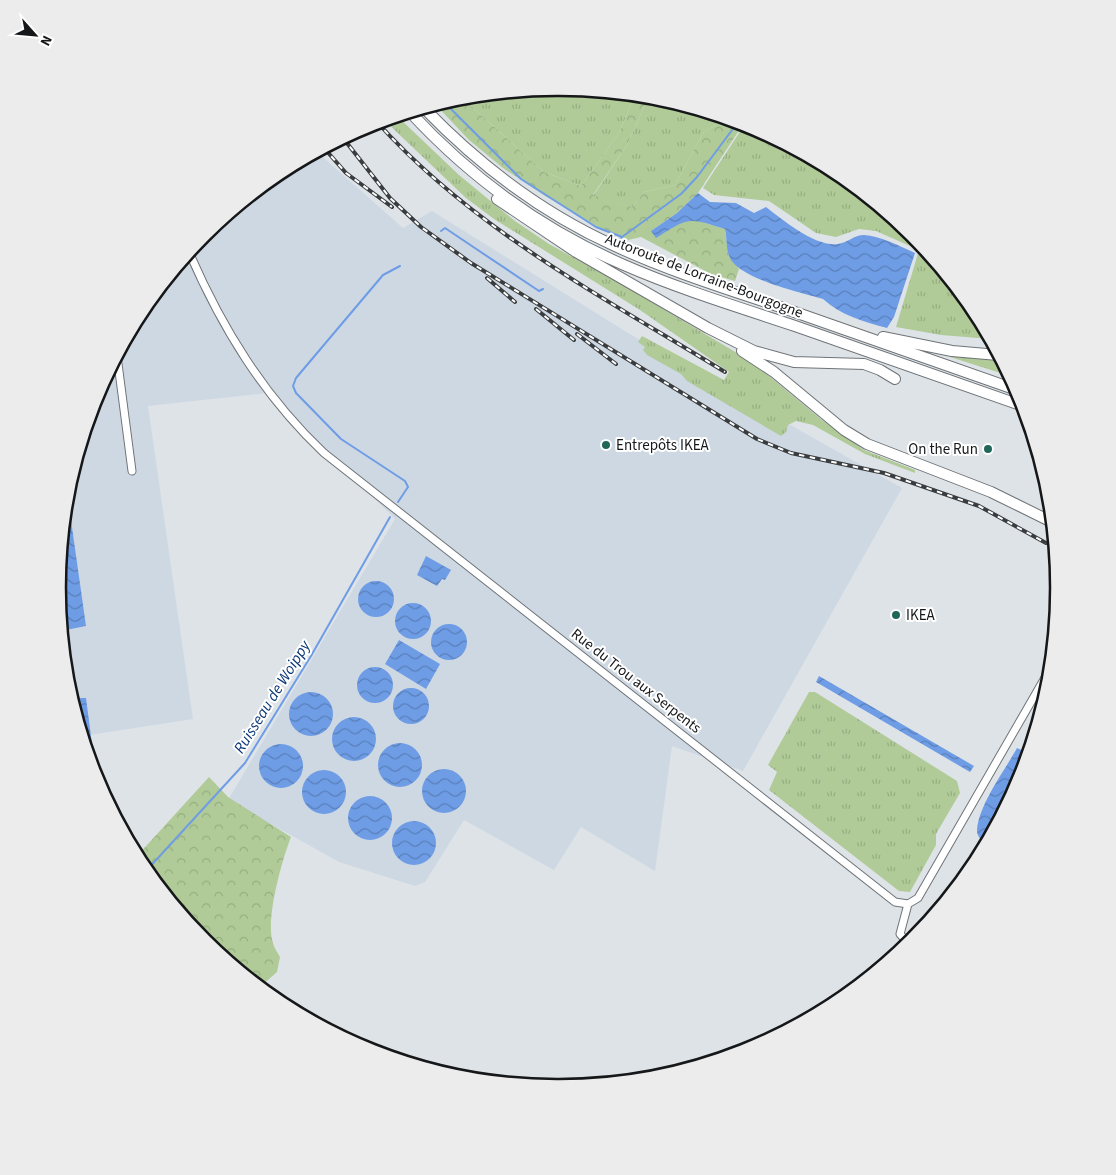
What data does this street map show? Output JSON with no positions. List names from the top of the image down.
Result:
{
  "streets": {
    "highway": ["Autoroute de Lorraine-Bourgogne"],
    "street": ["Rue du Trou aux Serpents"]
  },
  "water": ["Ruisseau de Woippy"],
  "places": ["Entrepôts IKEA", "On the Run", "IKEA"],
  "north": "bottom right"
}
